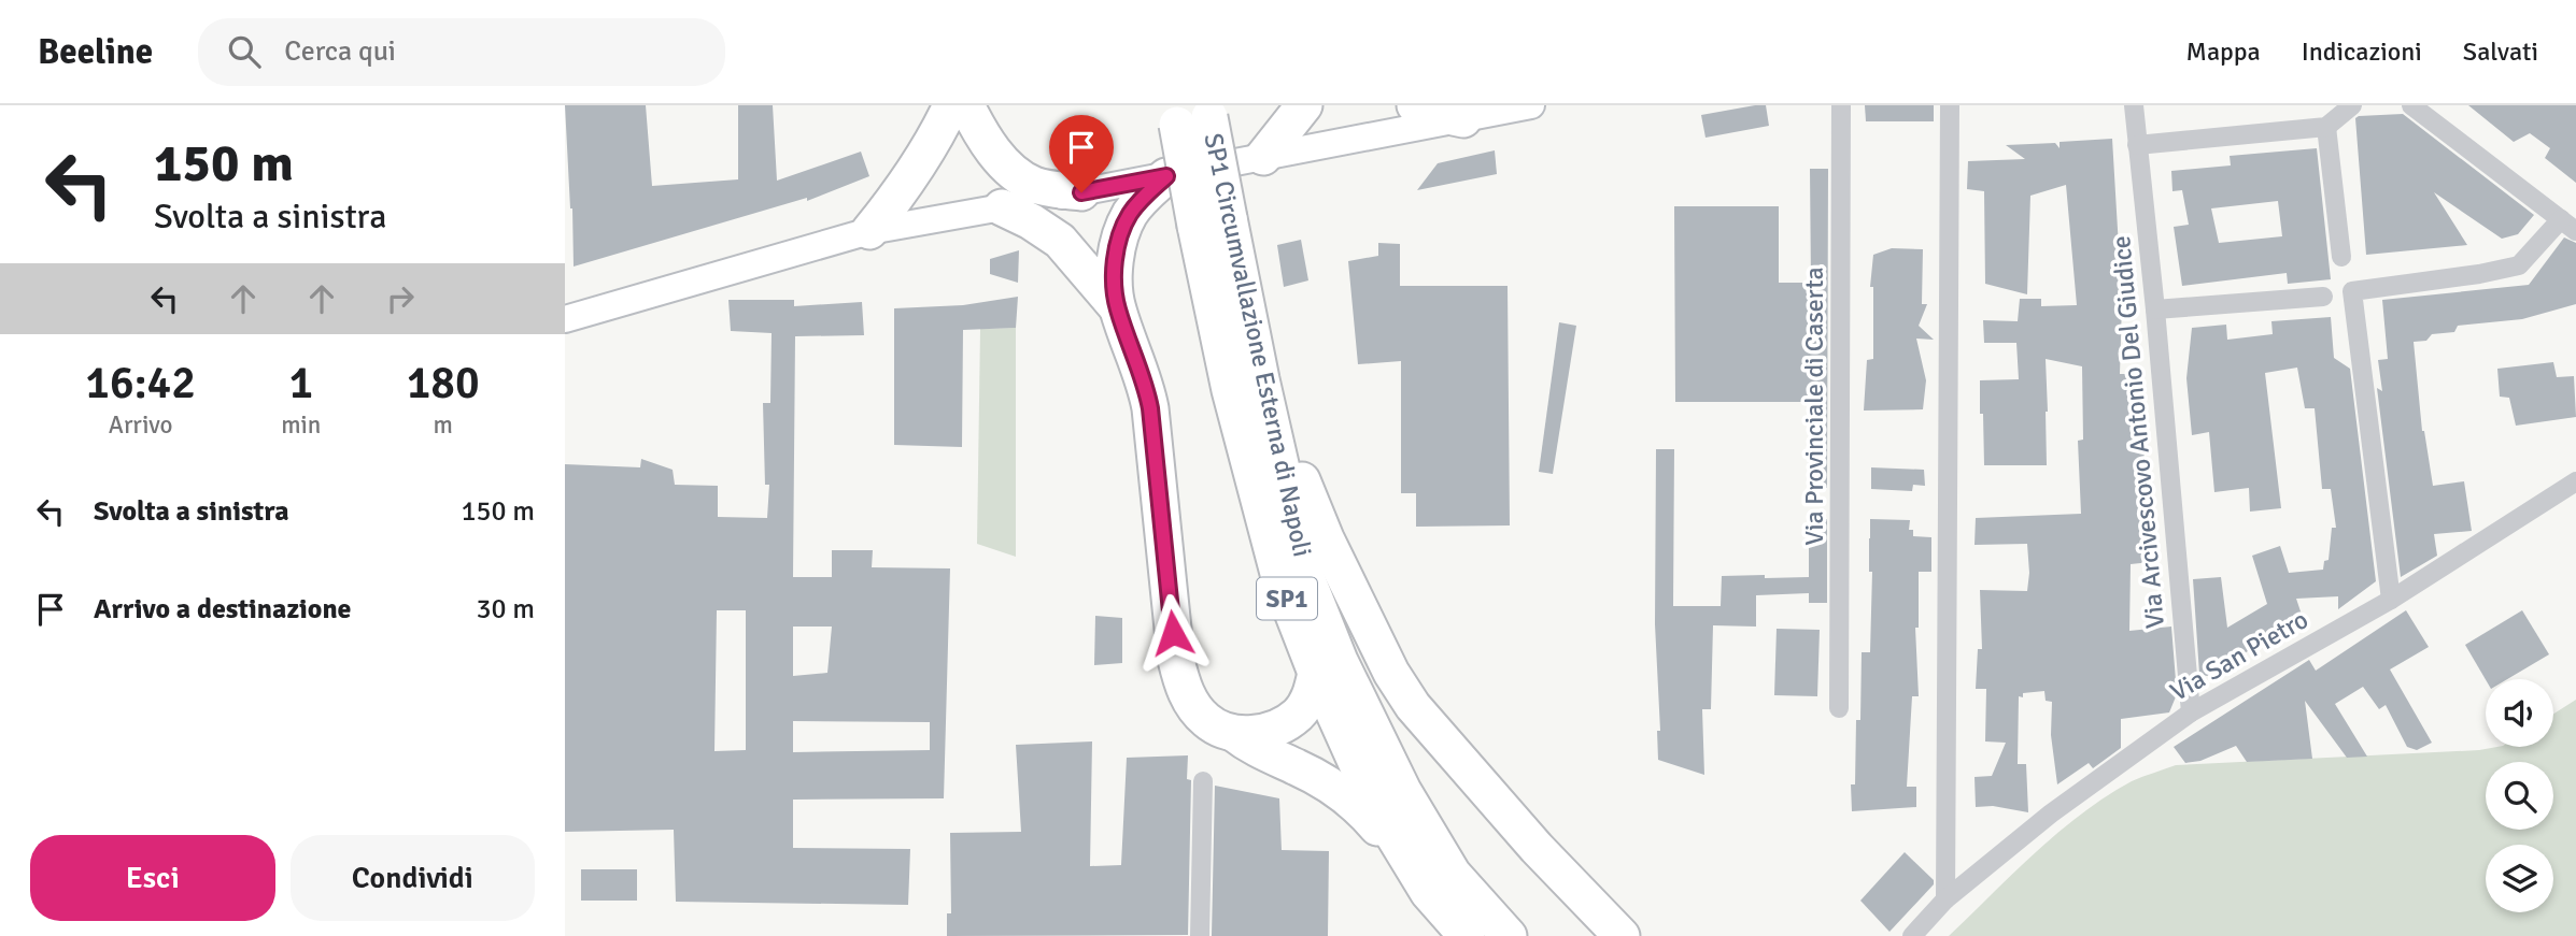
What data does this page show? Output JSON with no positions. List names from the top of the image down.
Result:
{
  "streets": {
    "highway": ["SP1 Circumvallazione Esterna di Napoli", "SP1"],
    "street": ["Via Provinciale di Caserta", "Via Arcivescovo Antonio Del Giudice", "Via San Pietro"]
  },
  "crossings": [
    ["Via Arcivescovo Antonio Del Giudice", "Via San Pietro"]
  ],
  "page": {
    "header": "Beeline",
    "search": "Cerca qui",
    "nav": ["Mappa", "Indicazioni", "Salvati"],
    "turn": ["150 m", "Svolta a sinistra"],
    "eta": [
      "16:42",
      "Arrivo",
      "1",
      "min",
      "180",
      "m"
    ],
    "list": [
      {
        "name": "Svolta a sinistra",
        "value": "150 m"
      },
      {
        "name": "Arrivo a destinazione",
        "value": "30 m"
      }
    ],
    "buttons": ["Esci", "Condividi"]
  }
}
